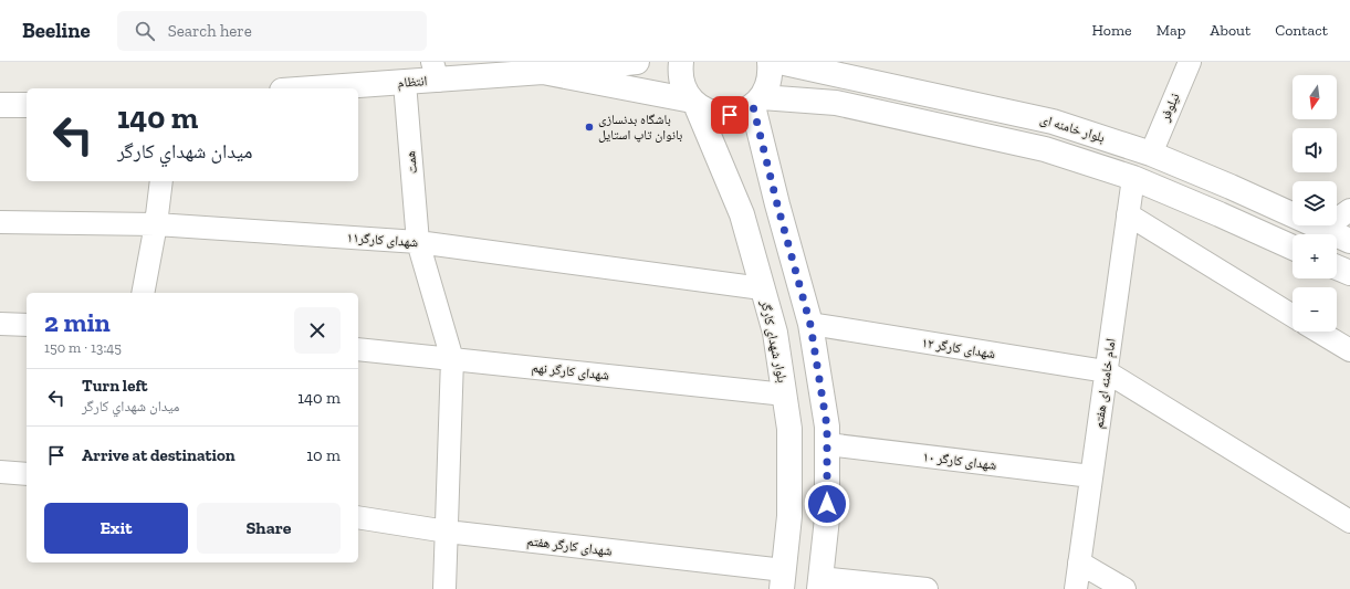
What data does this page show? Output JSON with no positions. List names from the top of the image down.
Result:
{
  "streets": {
    "street": [
      "انتظام",
      "نیلوفر",
      "بلوار خامنه ای",
      "همت",
      "شهدای کارگر۱۱",
      "بلوار شهدای کارگر",
      "شهدای کارگر ۱۲",
      "شهدای کارگر نهم",
      "امام خامنه ای هفتم",
      "شهدای کارگر ۱۰",
      "شهدای کارگر هفتم"
    ]
  },
  "crossings": [
    ["انتظام", "همت"],
    ["نیلوفر", "بلوار خامنه ای"],
    ["همت", "شهدای کارگر۱۱"],
    ["همت", "شهدای کارگر نهم"],
    ["همت", "شهدای کارگر هفتم"],
    ["شهدای کارگر۱۱", "بلوار شهدای کارگر"],
    ["بلوار شهدای کارگر", "شهدای کارگر نهم"],
    ["بلوار شهدای کارگر", "شهدای کارگر هفتم"],
    ["شهدای کارگر ۱۲", "امام خامنه ای هفتم"],
    ["امام خامنه ای هفتم", "شهدای کارگر ۱۰"]
  ],
  "places": ["باشگاه بدنسازی بانوان تاپ استایل"],
  "north": "bottom",
  "page": {
    "header": "Beeline",
    "search": "Search here",
    "nav": [
      "Home",
      "Map",
      "About",
      "Contact"
    ],
    "map_buttons": ["+", "−"],
    "turn": ["140 m", "ميدان شهداي کارگر"],
    "heading": ["2 min", "150 m · 13:45"],
    "list": [
      {
        "name": "Turn left",
        "note": "ميدان شهداي کارگر",
        "value": "140 m"
      },
      {
        "name": "Arrive at destination",
        "value": "10 m"
      }
    ],
    "buttons": ["Exit", "Share"]
  }
}
